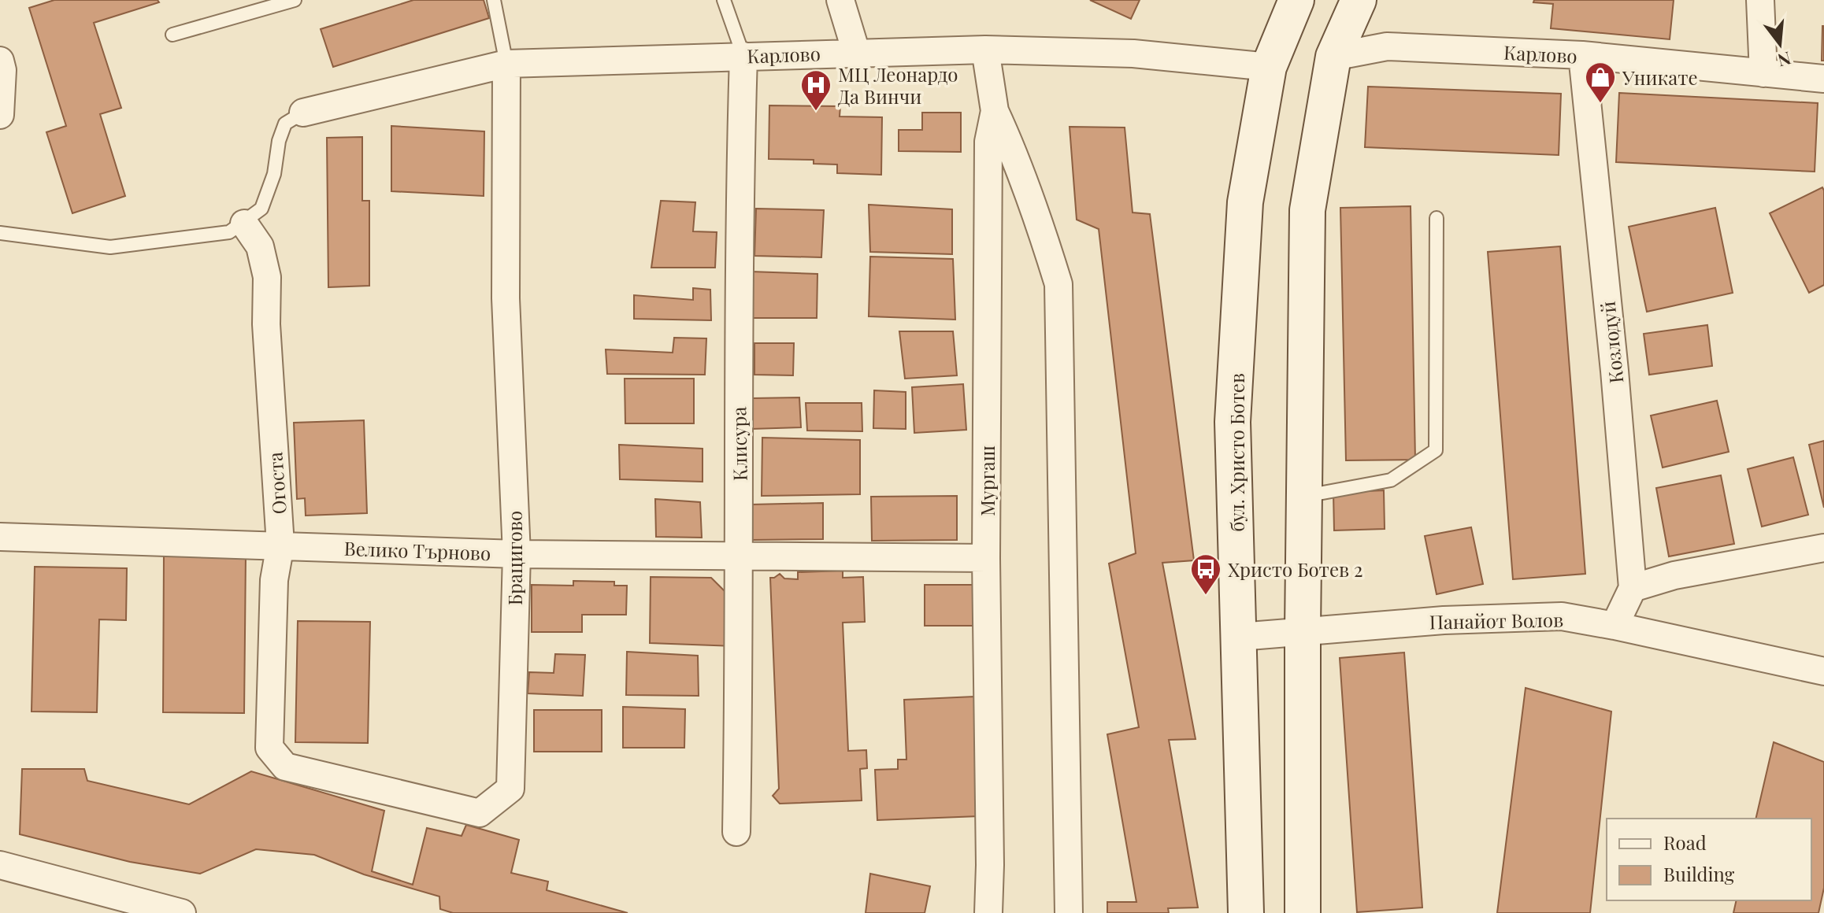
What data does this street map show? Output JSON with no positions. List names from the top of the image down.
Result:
{
  "streets": {
    "main road": ["бул. Христо Ботев"],
    "street": [
      "Карлово",
      "Козлодуй",
      "Клисура",
      "Мургаш",
      "Огоста",
      "Велико Търново",
      "Брацигово",
      "Панайот Волов"
    ]
  },
  "crossings": [
    ["Карлово", "Козлодуй"],
    ["Карлово", "Клисура"],
    ["Карлово", "бул. Христо Ботев"],
    ["Карлово", "Мургаш"],
    ["Карлово", "Брацигово"],
    ["Клисура", "Велико Търново"],
    ["бул. Христо Ботев", "Панайот Волов"],
    ["Мургаш", "Велико Търново"],
    ["Огоста", "Велико Търново"],
    ["Огоста", "Брацигово"],
    ["Велико Търново", "Брацигово"]
  ],
  "places": {
    "shop": ["Уникате"],
    "hospital": ["МЦ Леонардо Да Винчи"],
    "bus stop": ["Христо Ботев 2"]
  },
  "legend": ["Road", "Building"],
  "north": "bottom"
}
